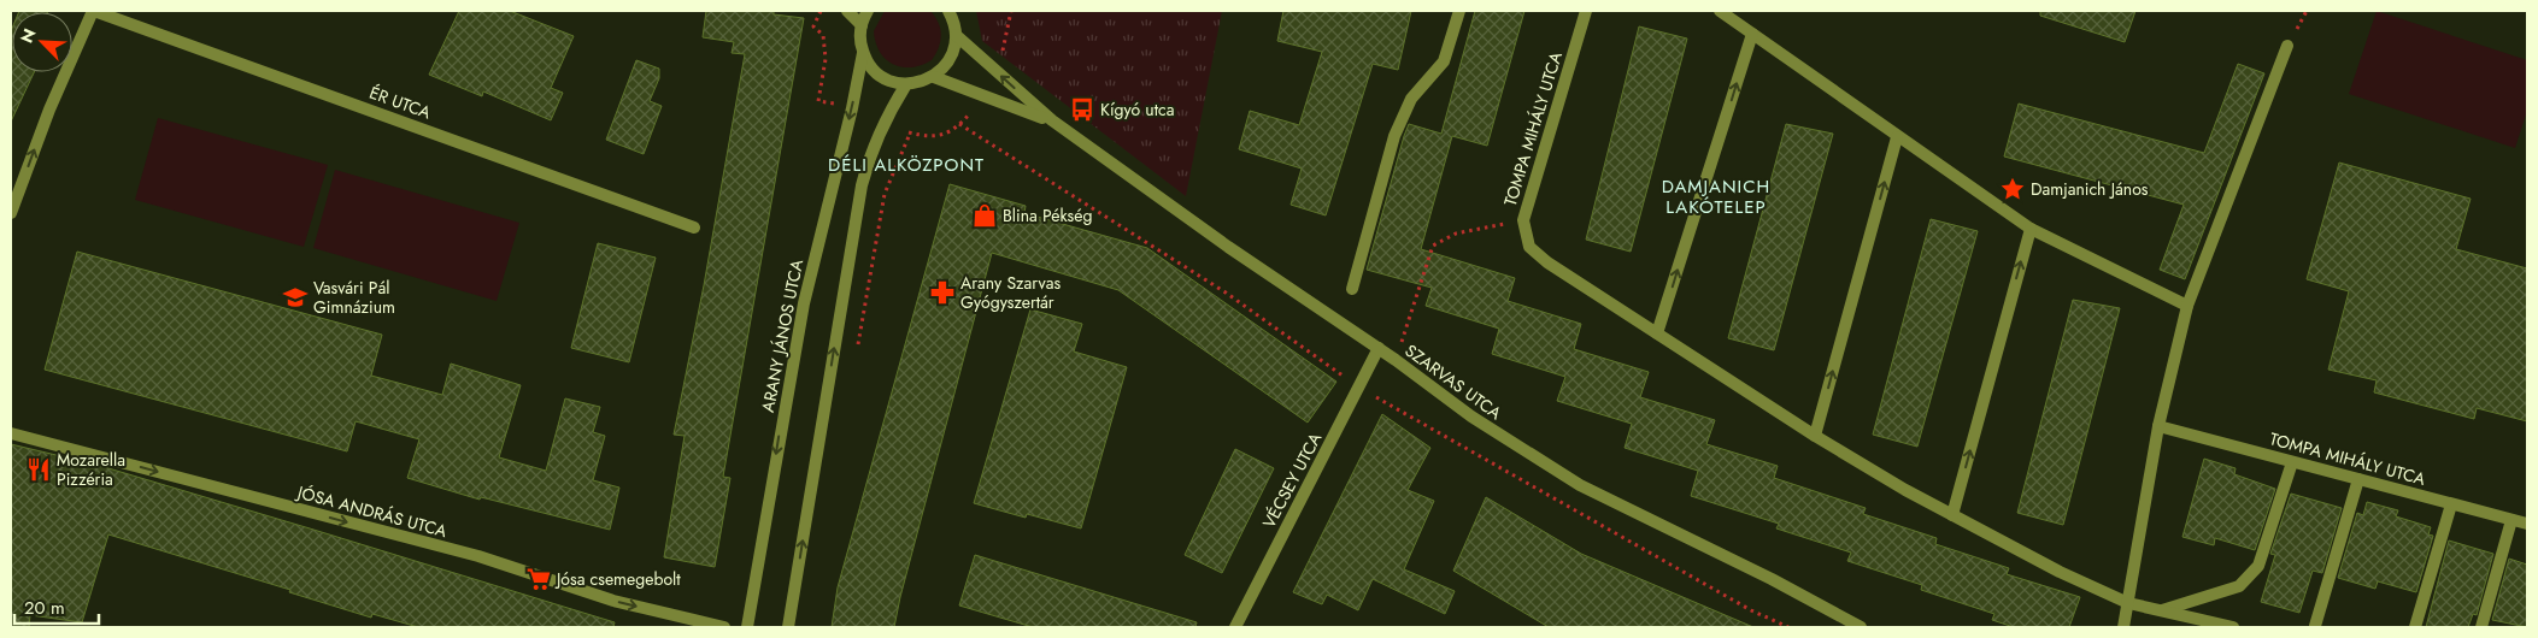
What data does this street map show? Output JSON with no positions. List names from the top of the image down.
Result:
{
  "streets": {
    "street": [
      "ÉR UTCA",
      "TOMPA MIHÁLY UTCA",
      "ARANY JÁNOS UTCA",
      "SZARVAS UTCA",
      "VÉCSEY UTCA",
      "JÓSA ANDRÁS UTCA"
    ]
  },
  "crossings": [
    ["SZARVAS UTCA", "VÉCSEY UTCA"]
  ],
  "one_way": ["JÓSA ANDRÁS UTCA"],
  "districts": ["DÉLI ALKÖZPONT", "DAMJANICH LAKÓTELEP"],
  "places": {
    "bus stop": ["Kígyó utca"],
    "place": ["Damjanich János"],
    "shop": ["Blina Pékség"],
    "pharmacy": ["Arany Szarvas Gyógyszertár"],
    "school or university": ["Vasvári Pál Gimnázium"],
    "restaurant": ["Mozarella Pizzéria"],
    "supermarket": ["Jósa csemegebolt"]
  },
  "scale_bar": "20 m",
  "north": "top left"
}
